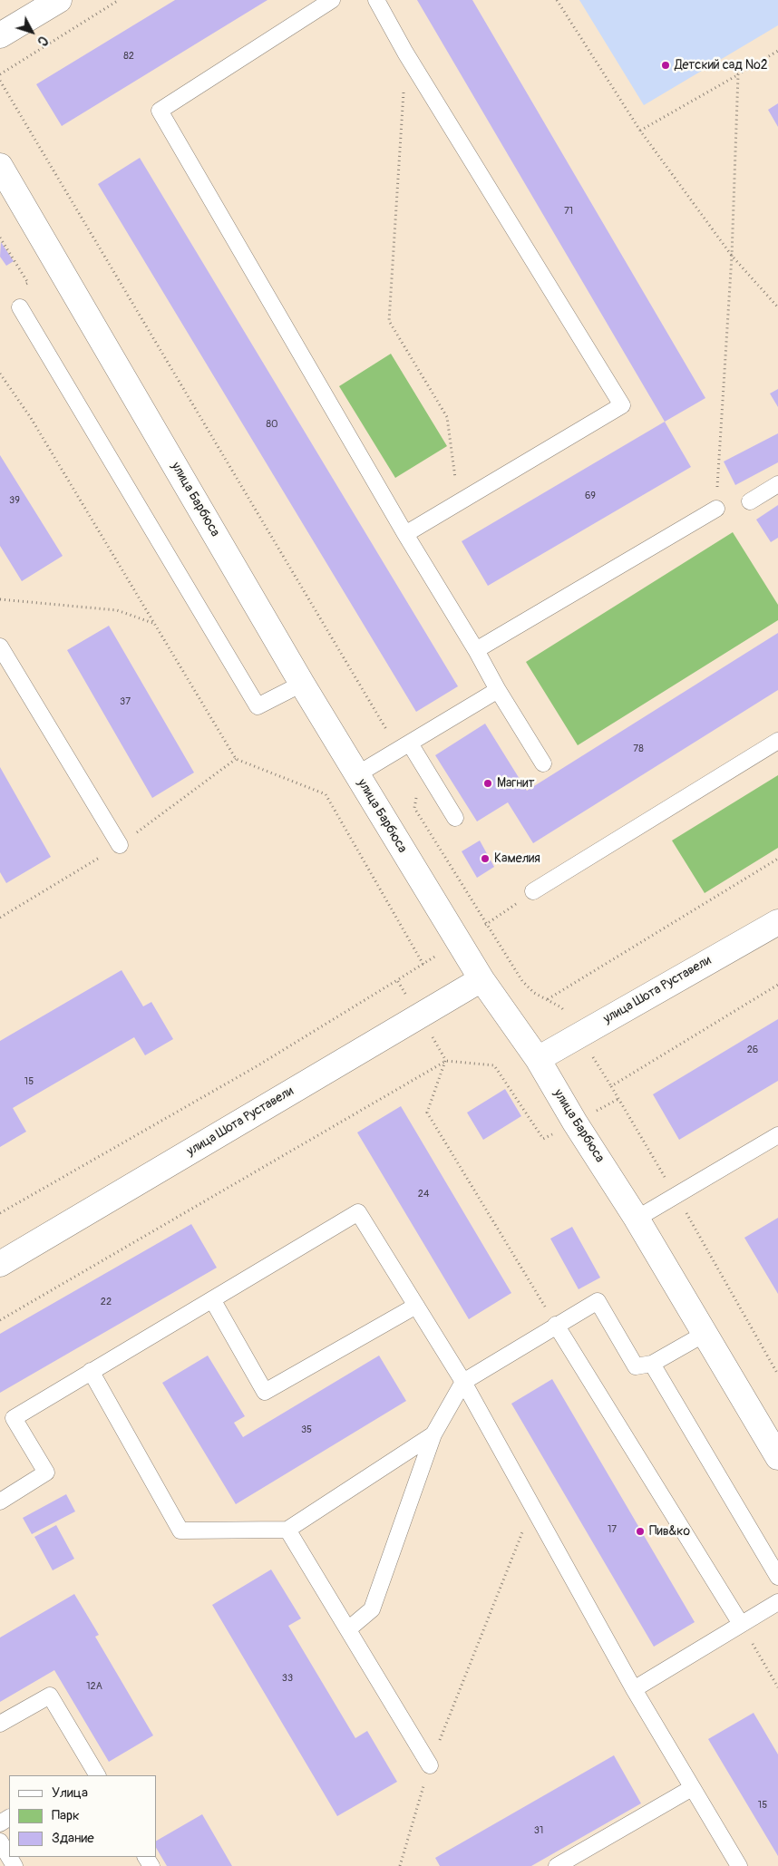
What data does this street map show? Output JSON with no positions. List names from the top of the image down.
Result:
{
  "streets": {
    "street": ["улица Барбюса", "улица Шота Руставели"]
  },
  "crossings": [
    ["улица Барбюса", "улица Шота Руставели"]
  ],
  "places": [
    "Детский сад №2",
    "Магнит",
    "Камелия",
    "Пив&ко"
  ],
  "house_numbers": [
    "82",
    "71",
    "80",
    "69",
    "39",
    "37",
    "78",
    "26",
    "15",
    "24",
    "22",
    "35",
    "17",
    "33",
    "12А",
    "15",
    "31"
  ],
  "legend": ["Улица", "Парк", "Здание"],
  "north": "bottom right"
}
